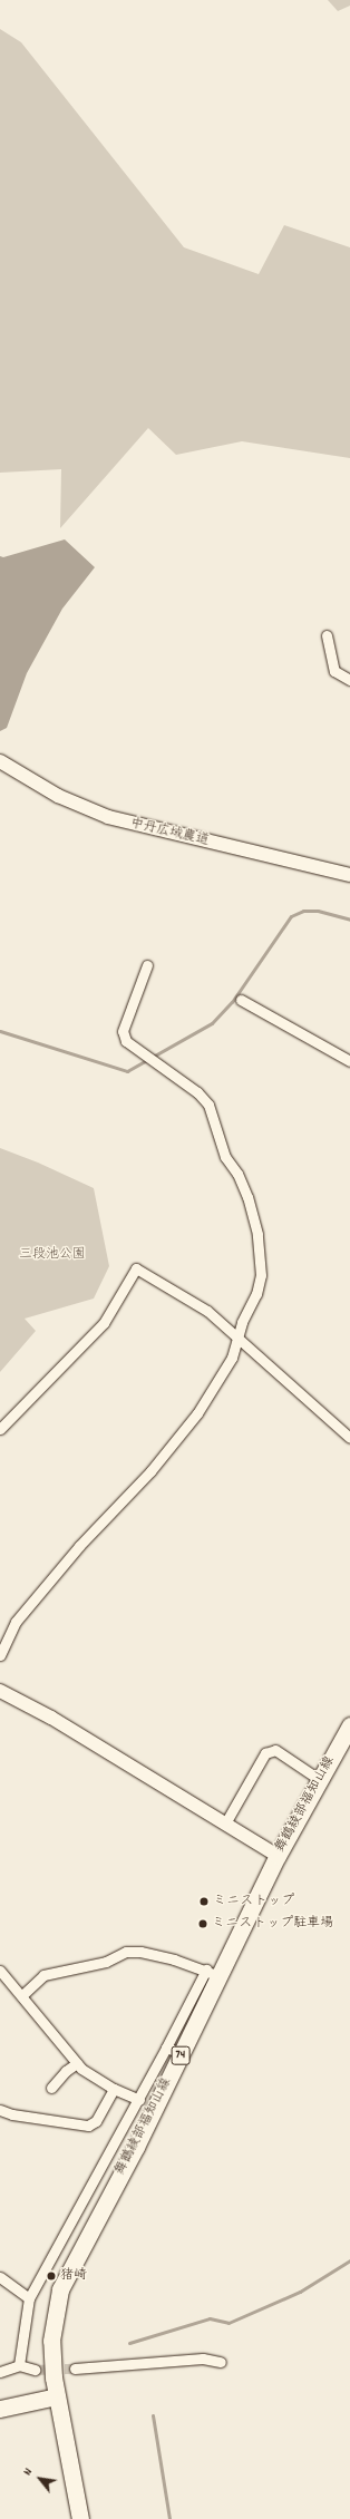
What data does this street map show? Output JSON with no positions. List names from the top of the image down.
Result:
{
  "streets": {
    "main road": ["舞鶴綾部福知山線", "74"],
    "street": ["中丹広域農道"]
  },
  "parks": ["三段池公園"],
  "places": ["ミニストップ", "ミニストップ駐車場", "猪崎"],
  "north": "top left"
}
